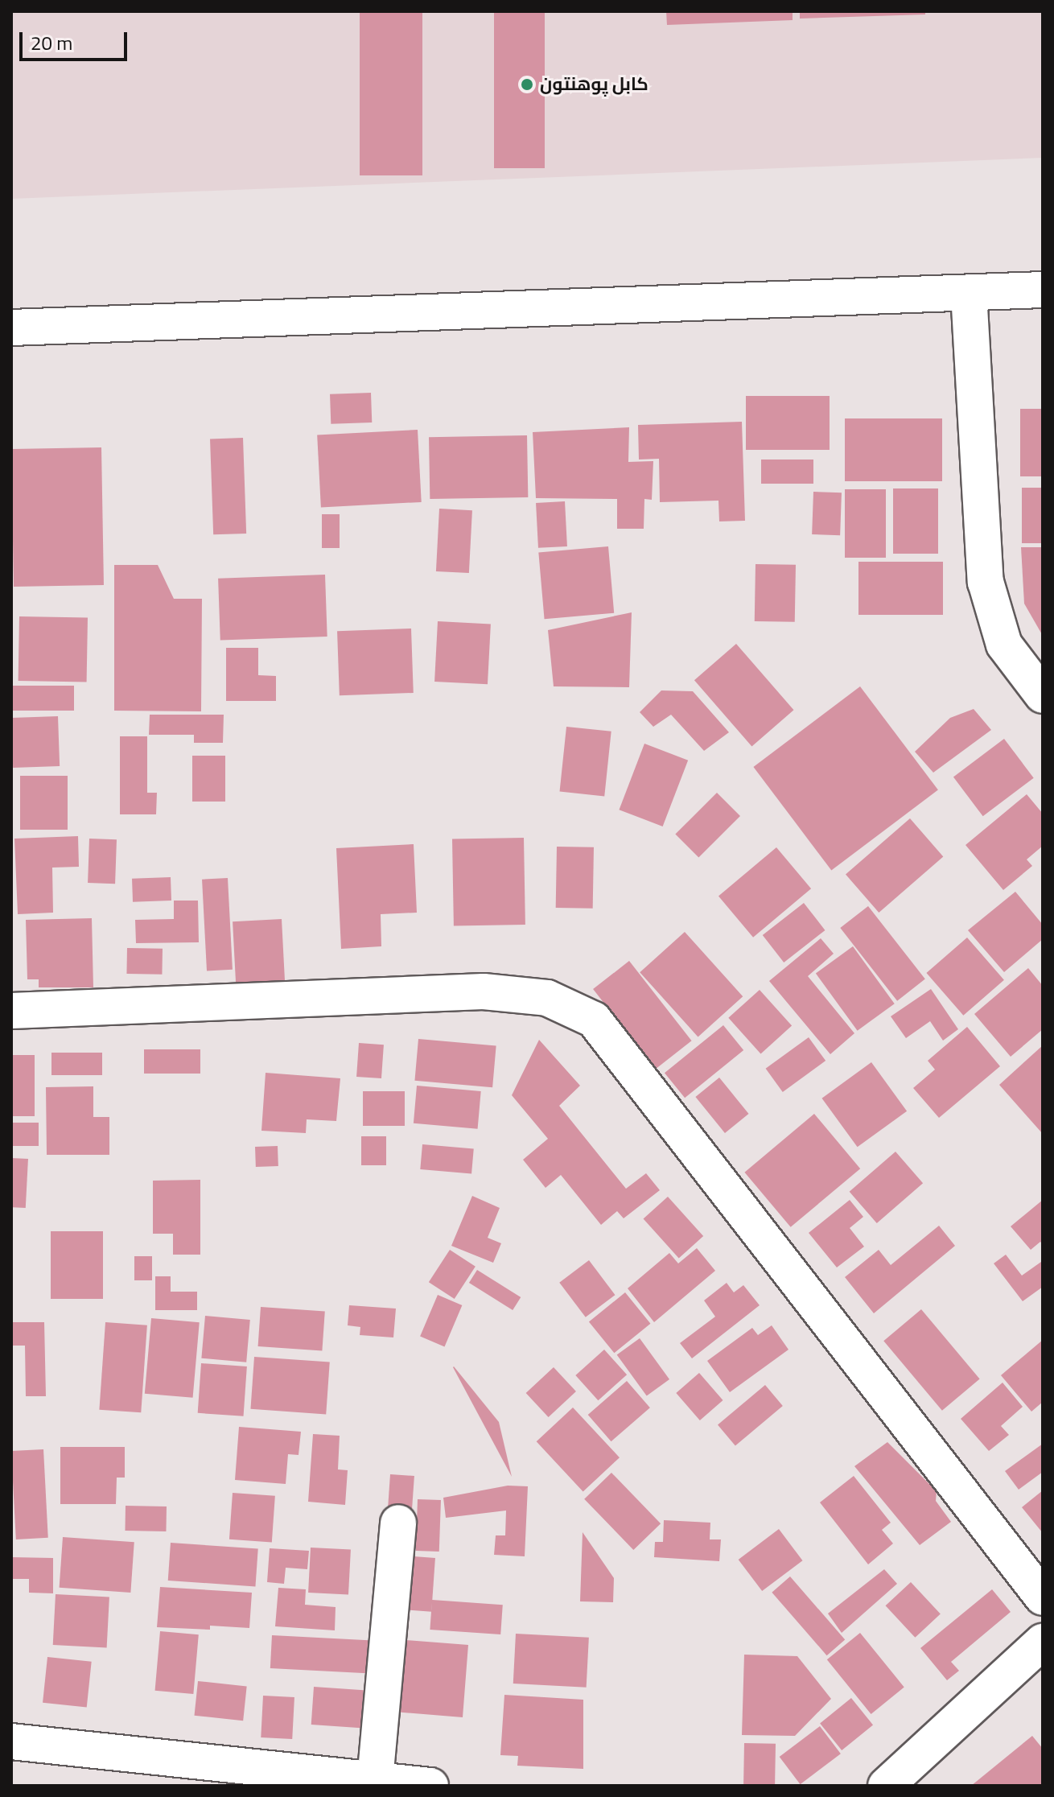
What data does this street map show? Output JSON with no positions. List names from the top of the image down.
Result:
{
  "places": ["کابل پوهنتون"],
  "scale_bar": "20 m"
}
